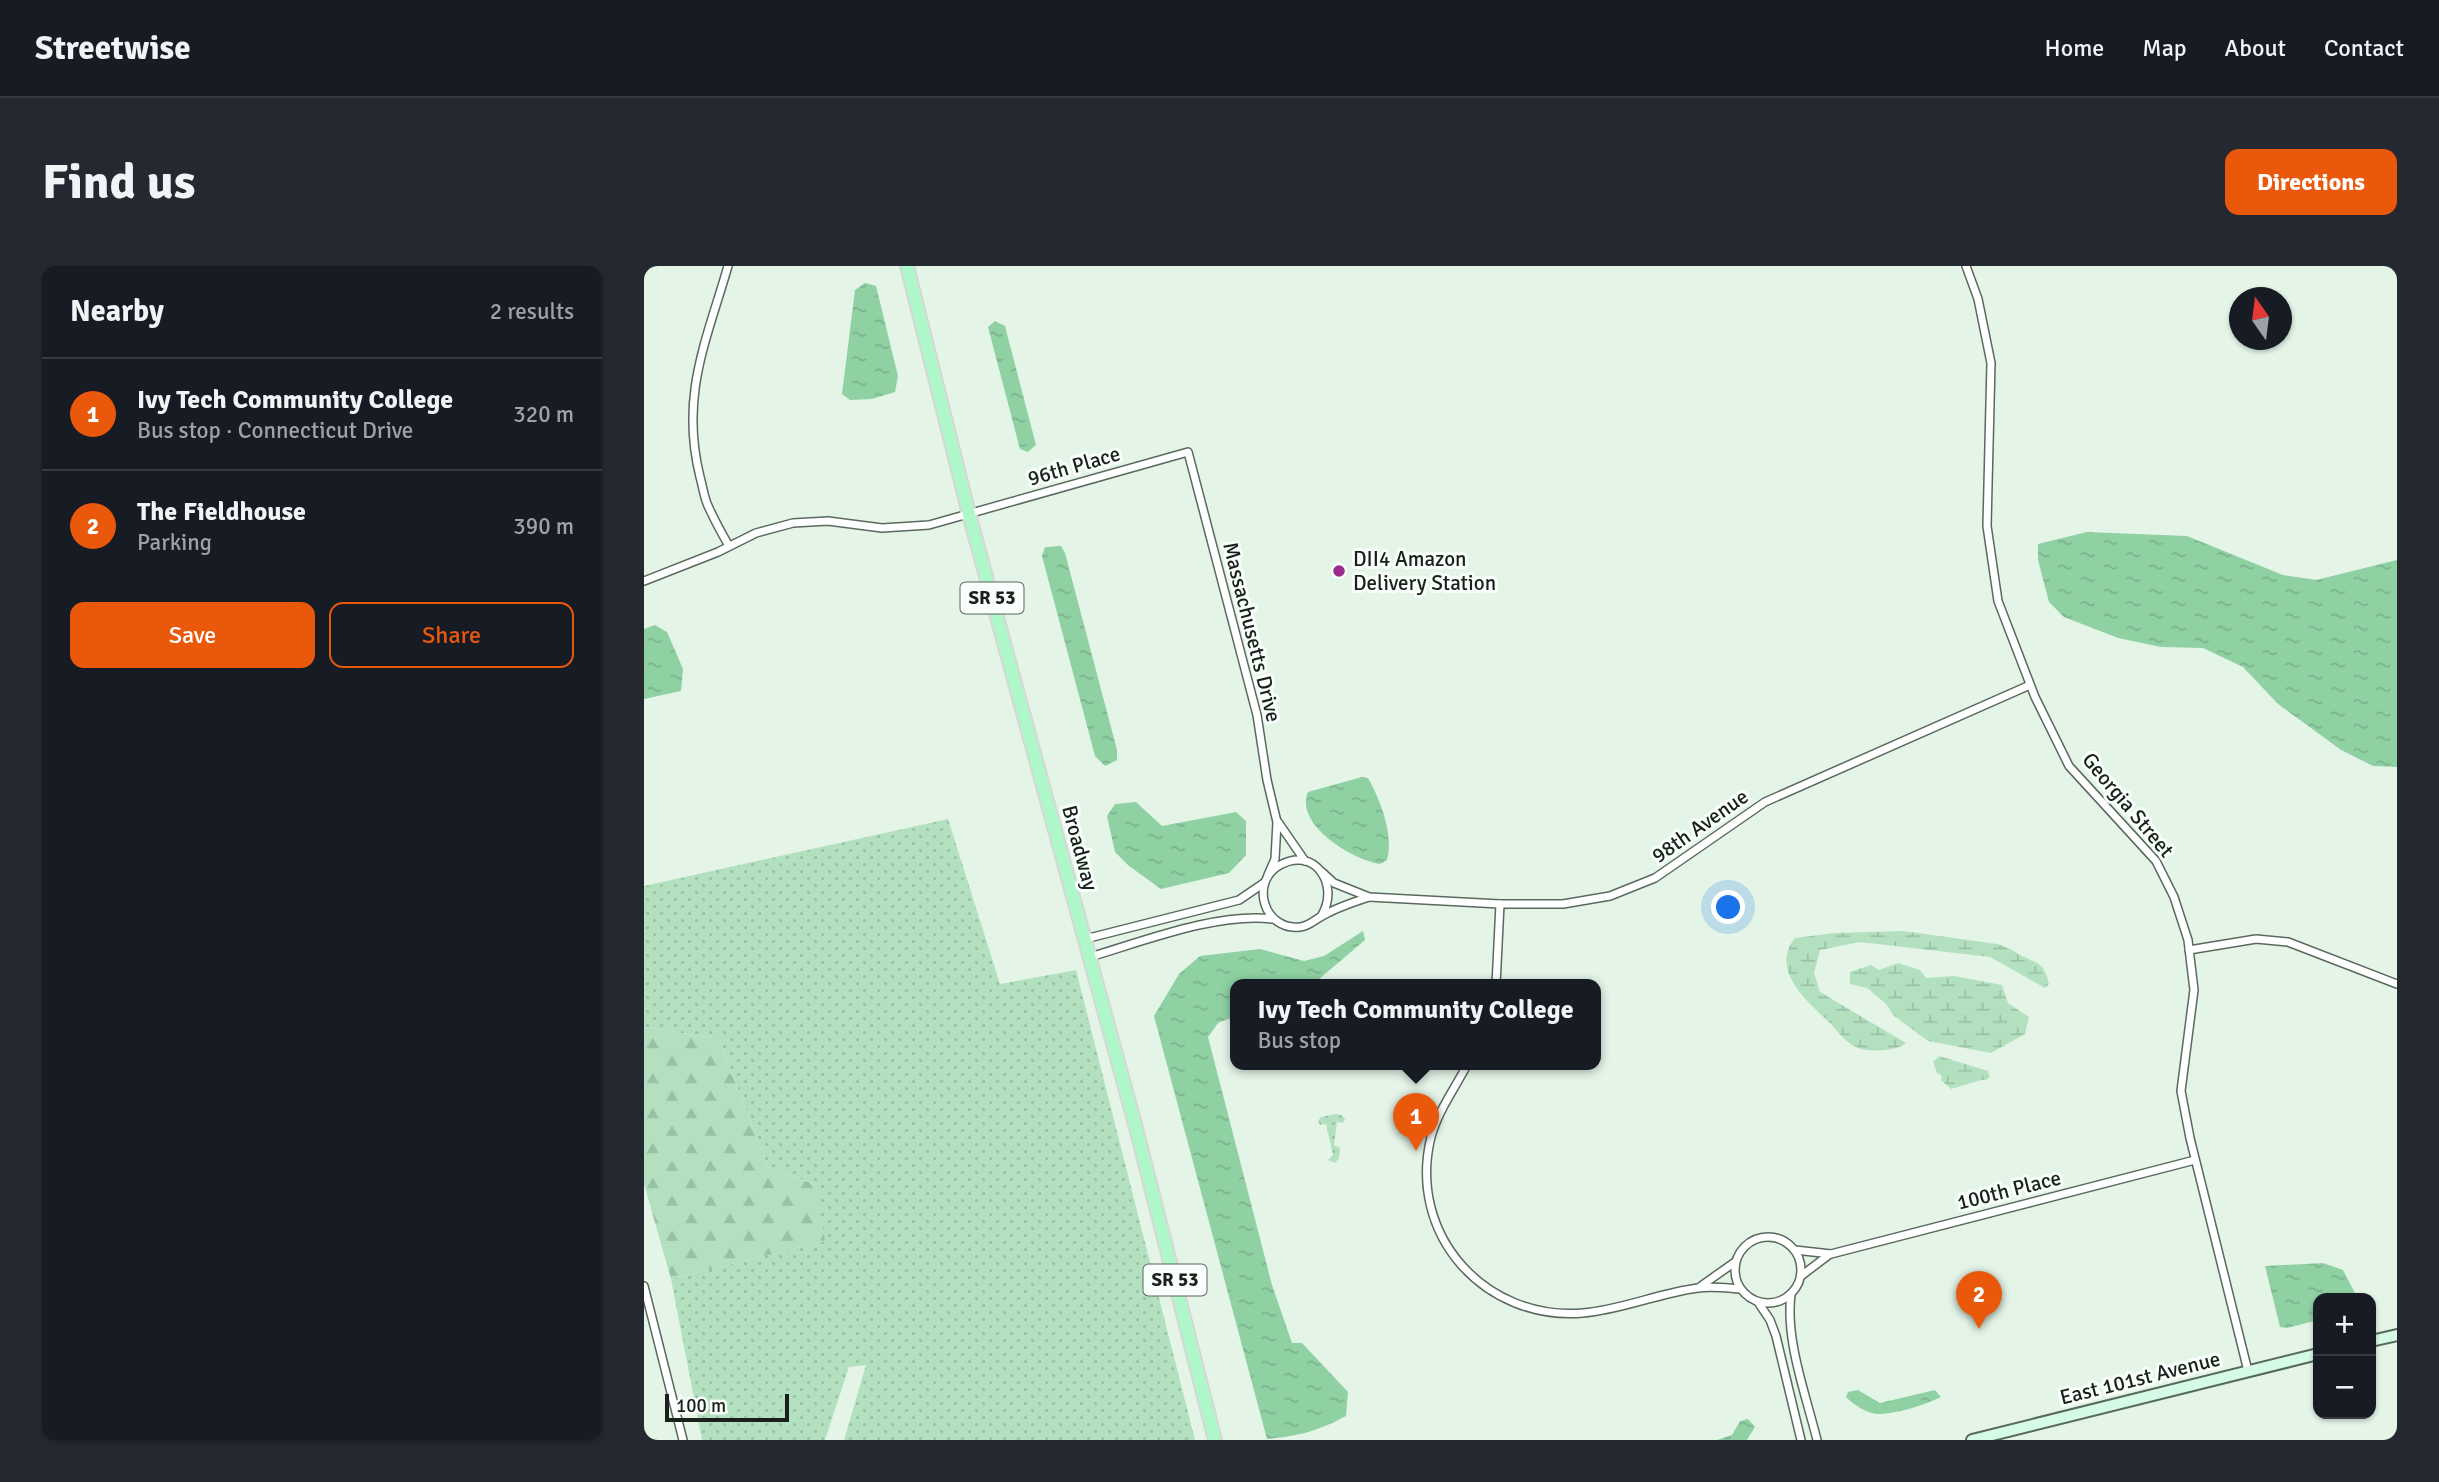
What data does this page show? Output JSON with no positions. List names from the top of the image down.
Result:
{
  "streets": {
    "main road": ["SR 53", "Broadway"],
    "street": [
      "96th Place",
      "Massachusetts Drive",
      "Georgia Street",
      "98th Avenue",
      "100th Place",
      "East 101st Avenue"
    ]
  },
  "crossings": [
    ["96th Place", "Massachusetts Drive"],
    ["96th Place", "Broadway"],
    ["Georgia Street", "98th Avenue"],
    ["Georgia Street", "100th Place"],
    ["Georgia Street", "East 101st Avenue"],
    ["98th Avenue", "Broadway"]
  ],
  "places": ["DII4 Amazon Delivery Station"],
  "scale_bar": "100 m",
  "north": "top",
  "page": {
    "header": "Streetwise",
    "nav": [
      "Home",
      "Map",
      "About",
      "Contact"
    ],
    "buttons": [
      "Directions",
      ["Save", "Share"]
    ],
    "title": "Find us",
    "heading": ["Nearby", "2 results"],
    "list": [
      {
        "mark": "1",
        "name": "Ivy Tech Community College",
        "note": "Bus stop · Connecticut Drive",
        "value": "320 m"
      },
      {
        "mark": "2",
        "name": "The Fieldhouse",
        "note": "Parking",
        "value": "390 m"
      }
    ],
    "popup": ["Ivy Tech Community College", "Bus stop"],
    "pins": ["1", "2"],
    "map_buttons": ["+", "−"],
    "scale": "100 m"
  }
}
